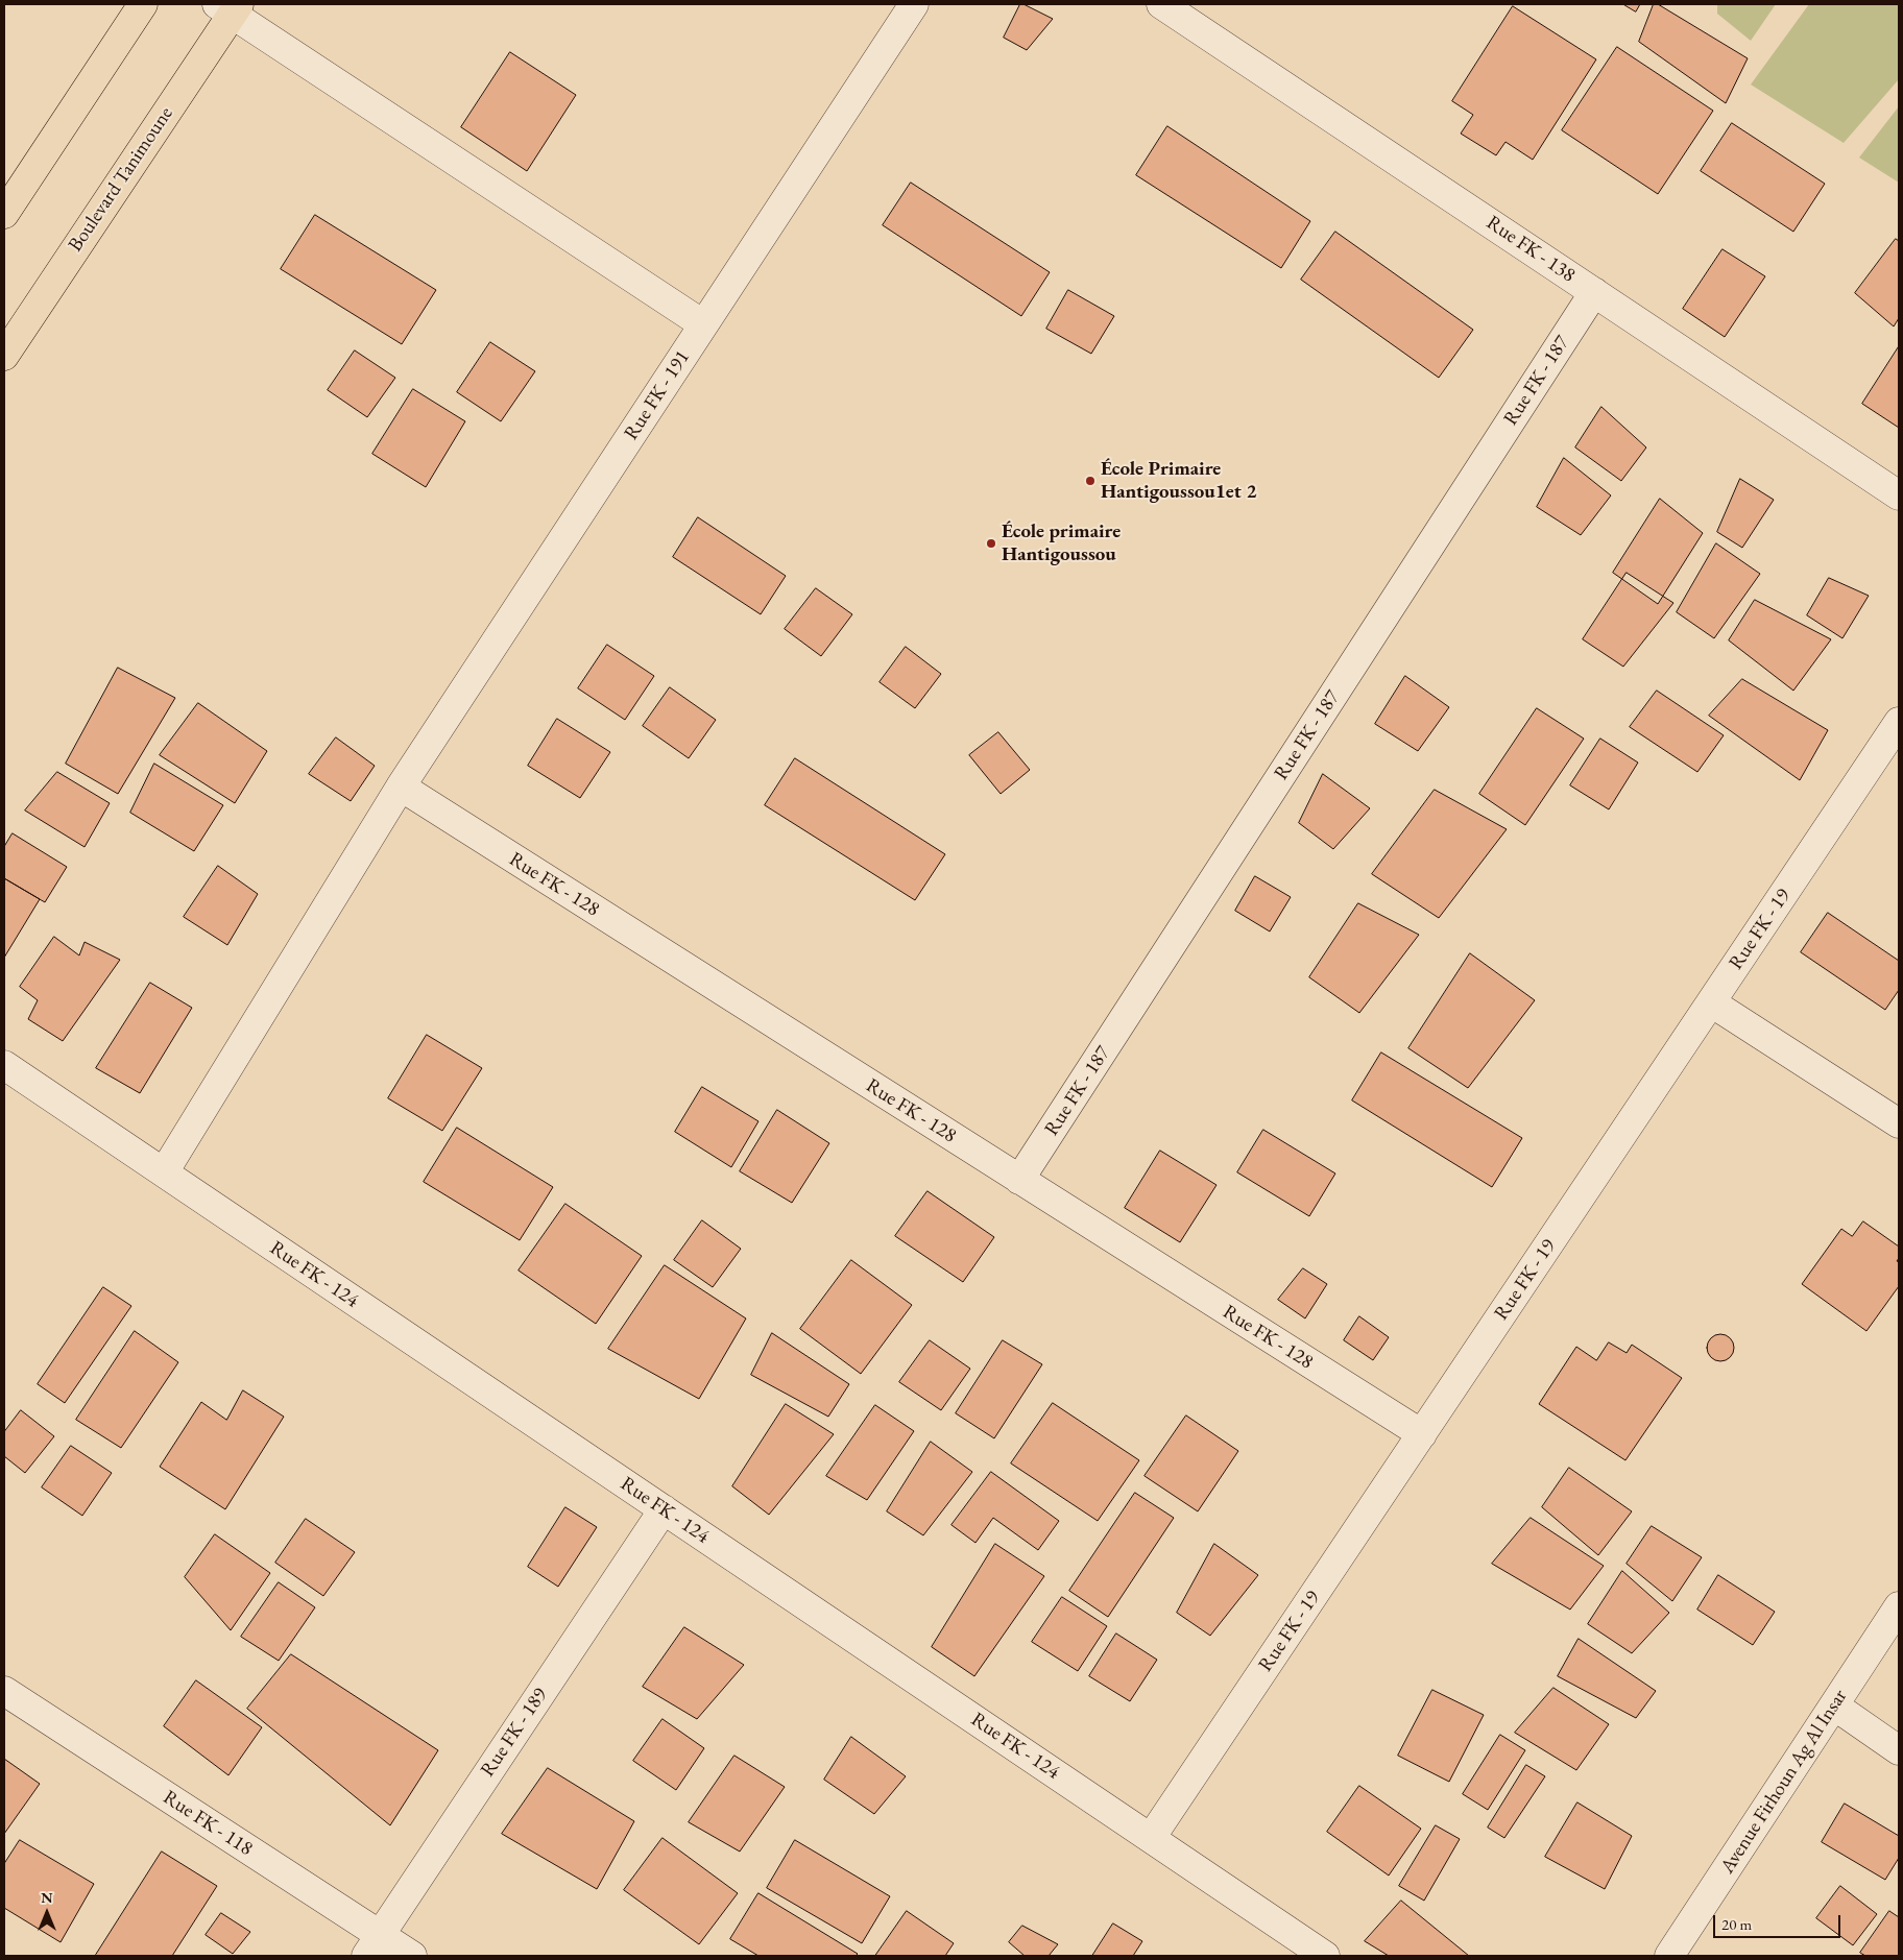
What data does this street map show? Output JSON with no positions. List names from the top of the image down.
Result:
{
  "streets": {
    "main road": ["Boulevard Tanimoune"],
    "street": [
      "Rue FK - 138",
      "Rue FK - 187",
      "Rue FK - 191",
      "Rue FK - 128",
      "Rue FK - 19",
      "Rue FK - 124",
      "Rue FK - 189",
      "Avenue Firhoun Ag Al Insar",
      "Rue FK - 118"
    ]
  },
  "crossings": [
    ["Rue FK - 138", "Rue FK - 187"],
    ["Rue FK - 187", "Rue FK - 128"],
    ["Rue FK - 191", "Rue FK - 128"],
    ["Rue FK - 191", "Rue FK - 124"],
    ["Rue FK - 128", "Rue FK - 19"],
    ["Rue FK - 19", "Rue FK - 124"],
    ["Rue FK - 124", "Rue FK - 189"],
    ["Rue FK - 189", "Rue FK - 118"]
  ],
  "places": ["École Primaire Hantigoussou1et 2", "École primaire Hantigoussou"],
  "scale_bar": "20 m",
  "north": "top"
}
